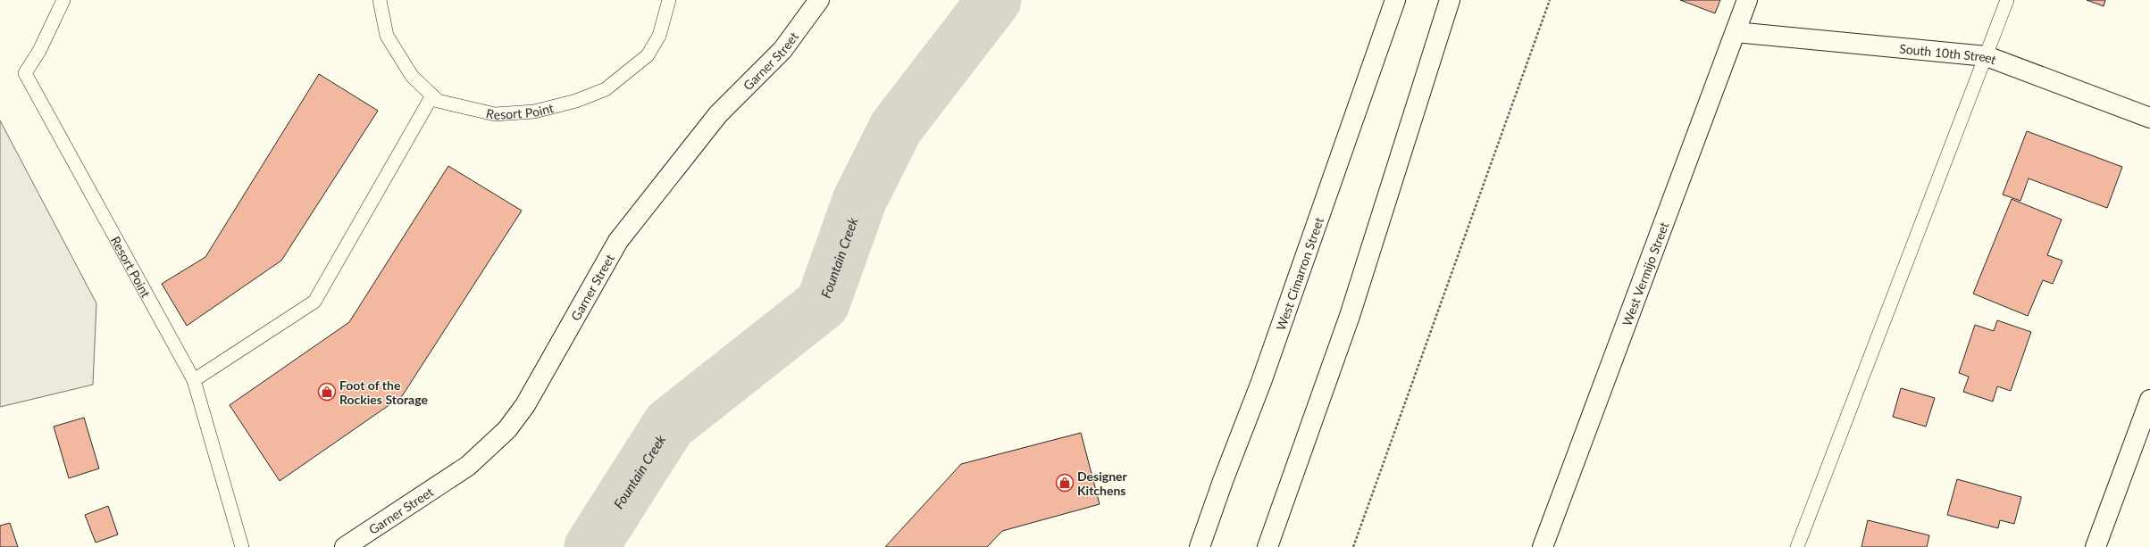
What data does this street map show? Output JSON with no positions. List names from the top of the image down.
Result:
{
  "streets": {
    "main road": [
      "South 10th Street",
      "Garner Street",
      "West Cimarron Street",
      "West Vermijo Street"
    ],
    "lane": ["Resort Point"]
  },
  "crossings": [
    ["South 10th Street", "West Vermijo Street"]
  ],
  "water": ["Fountain Creek"],
  "places": {
    "shop": ["Foot of the Rockies Storage", "Designer Kitchens"]
  }
}
